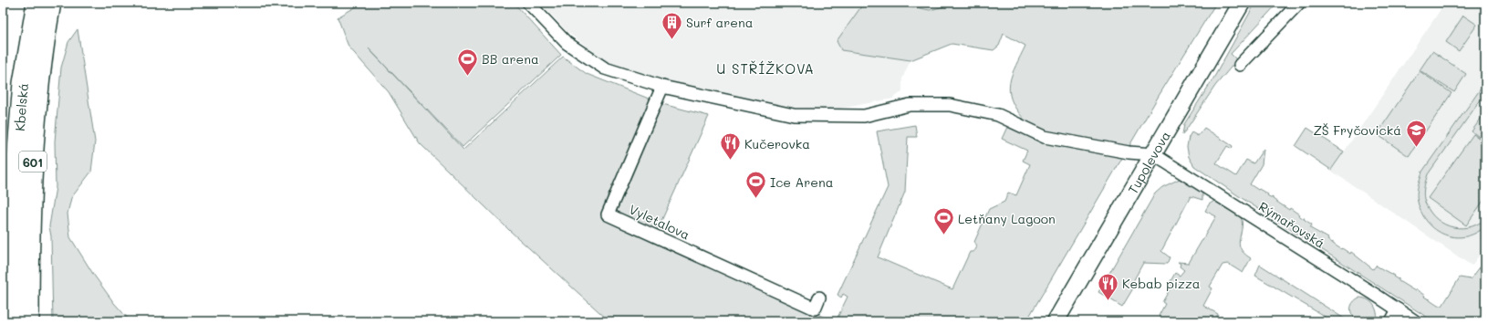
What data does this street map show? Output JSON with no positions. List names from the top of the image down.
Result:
{
  "streets": {
    "highway": ["Kbelská", "601"],
    "main road": ["Tupolevova"],
    "street": ["Vyletalova", "Rýmařovská"]
  },
  "crossings": [
    ["Tupolevova", "Rýmařovská"]
  ],
  "districts": ["U STŘÍŽKOVA"],
  "places": {
    "building": ["Surf arena"],
    "sports": ["BB arena", "Ice Arena", "Letňany Lagoon"],
    "school or university": ["ZŠ Fryčovická"],
    "restaurant": ["Kučerovka", "Kebab pizza"]
  }
}
